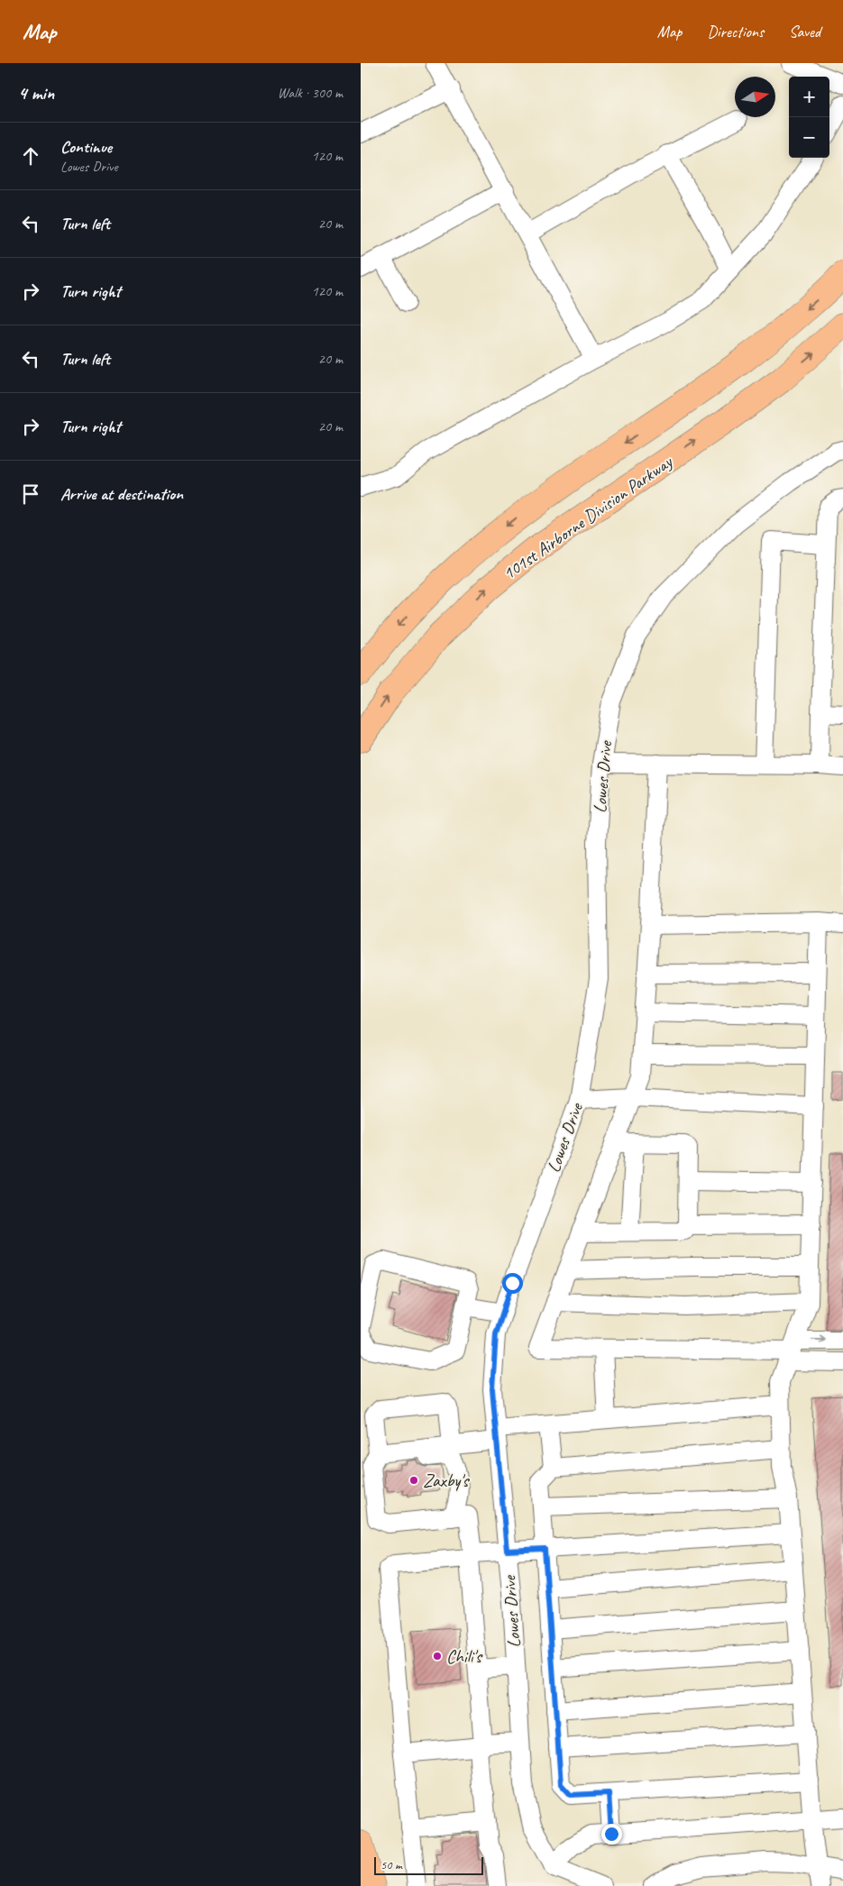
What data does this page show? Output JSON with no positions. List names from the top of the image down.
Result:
{
  "streets": {
    "highway": ["101st Airborne Division Parkway"],
    "street": ["Lowes Drive"]
  },
  "places": ["Zaxby's", "Chili's"],
  "scale_bar": "50 m",
  "north": "right",
  "page": {
    "header": "Map",
    "nav": ["Map", "Directions", "Saved"],
    "heading": ["4 min", "Walk · 300 m"],
    "map_buttons": ["+", "−"],
    "list": [
      ["Continue", "Lowes Drive", "120 m"],
      ["Turn left", "20 m"],
      ["Turn right", "120 m"],
      ["Turn left", "20 m"],
      ["Turn right", "20 m"],
      "Arrive at destination"
    ],
    "scale": "50 m"
  }
}
